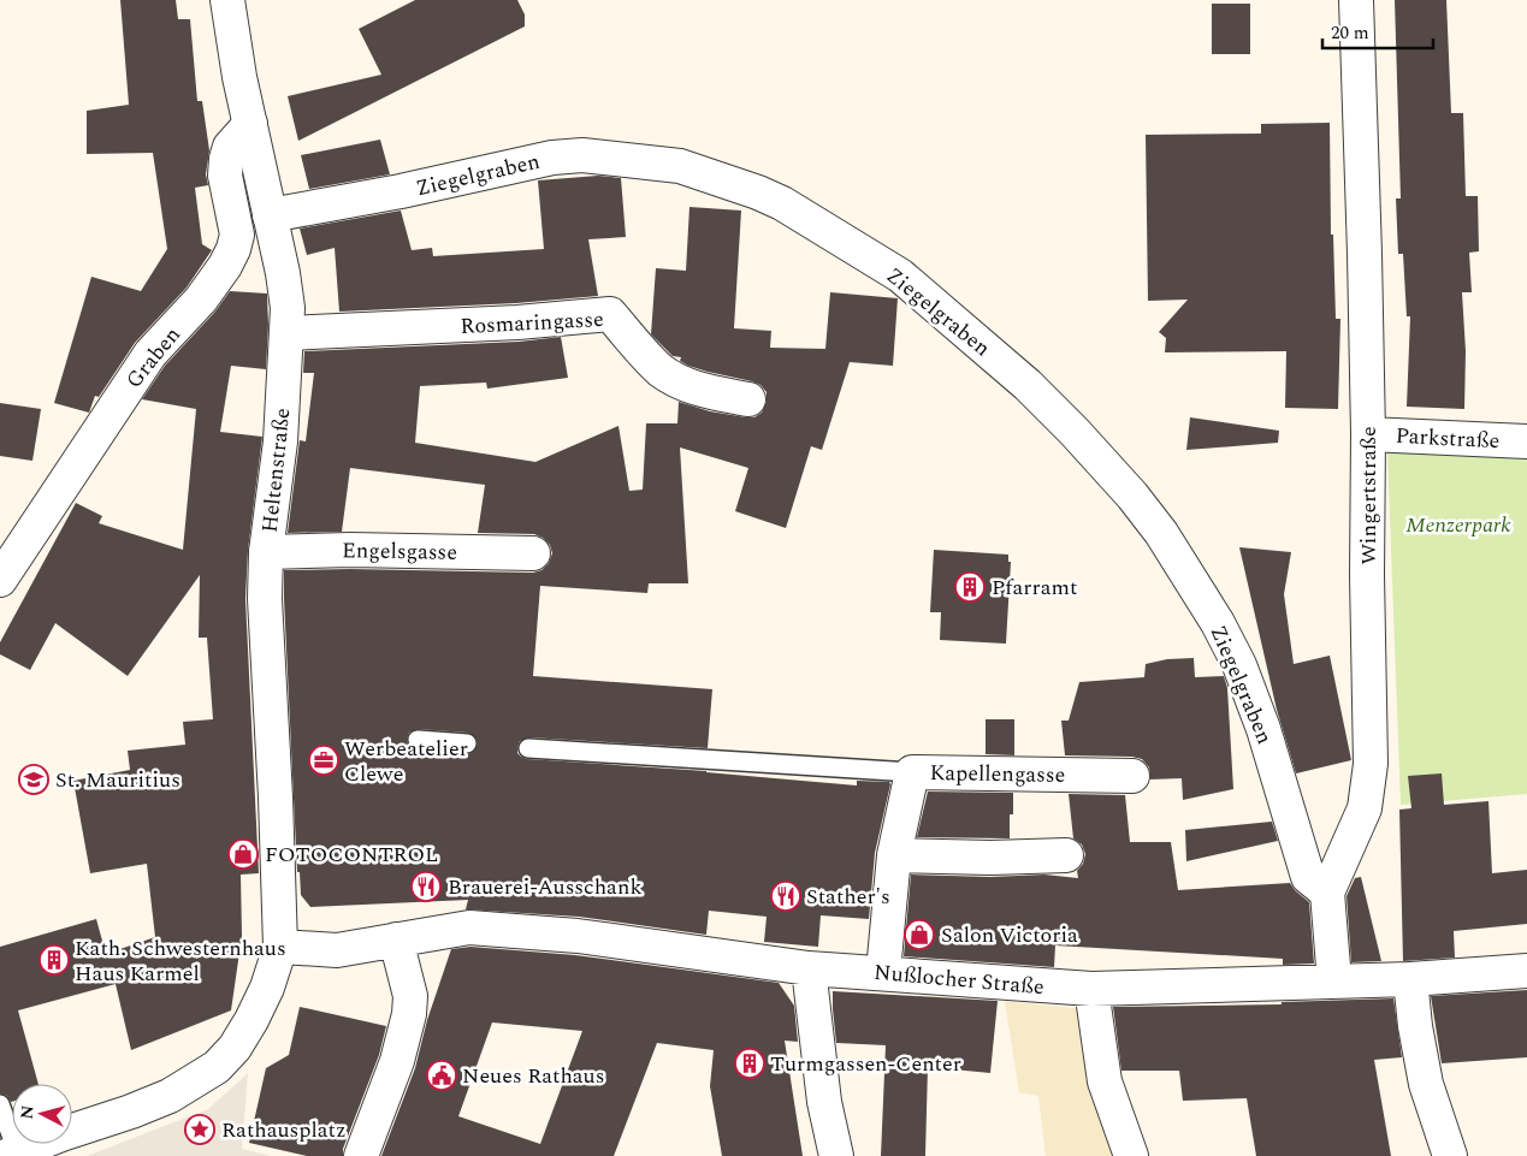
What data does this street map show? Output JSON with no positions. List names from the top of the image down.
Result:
{
  "streets": {
    "street": [
      "Ziegelgraben",
      "Rosmaringasse",
      "Graben",
      "Parkstraße",
      "Heltenstraße",
      "Wingertstraße",
      "Engelsgasse",
      "Kapellengasse",
      "Nußlocher Straße"
    ]
  },
  "crossings": [
    ["Ziegelgraben", "Heltenstraße"],
    ["Ziegelgraben", "Wingertstraße"],
    ["Rosmaringasse", "Heltenstraße"],
    ["Graben", "Heltenstraße"],
    ["Parkstraße", "Wingertstraße"],
    ["Heltenstraße", "Engelsgasse"],
    ["Heltenstraße", "Nußlocher Straße"],
    ["Wingertstraße", "Nußlocher Straße"],
    ["Kapellengasse", "Nußlocher Straße"]
  ],
  "parks": ["Menzerpark"],
  "places": {
    "building": ["Pfarramt", "Kath. Schwesternhaus Haus Karmel", "Turmgassen-Center"],
    "office": ["Werbeatelier Clewe"],
    "school or university": ["St. Mauritius"],
    "shop": ["FOTOCONTROL", "Salon Victoria"],
    "restaurant": ["Brauerei-Ausschank", "Stather's"],
    "public building": ["Neues Rathaus"],
    "place": ["Rathausplatz"]
  },
  "scale_bar": "20 m",
  "north": "left"
}
